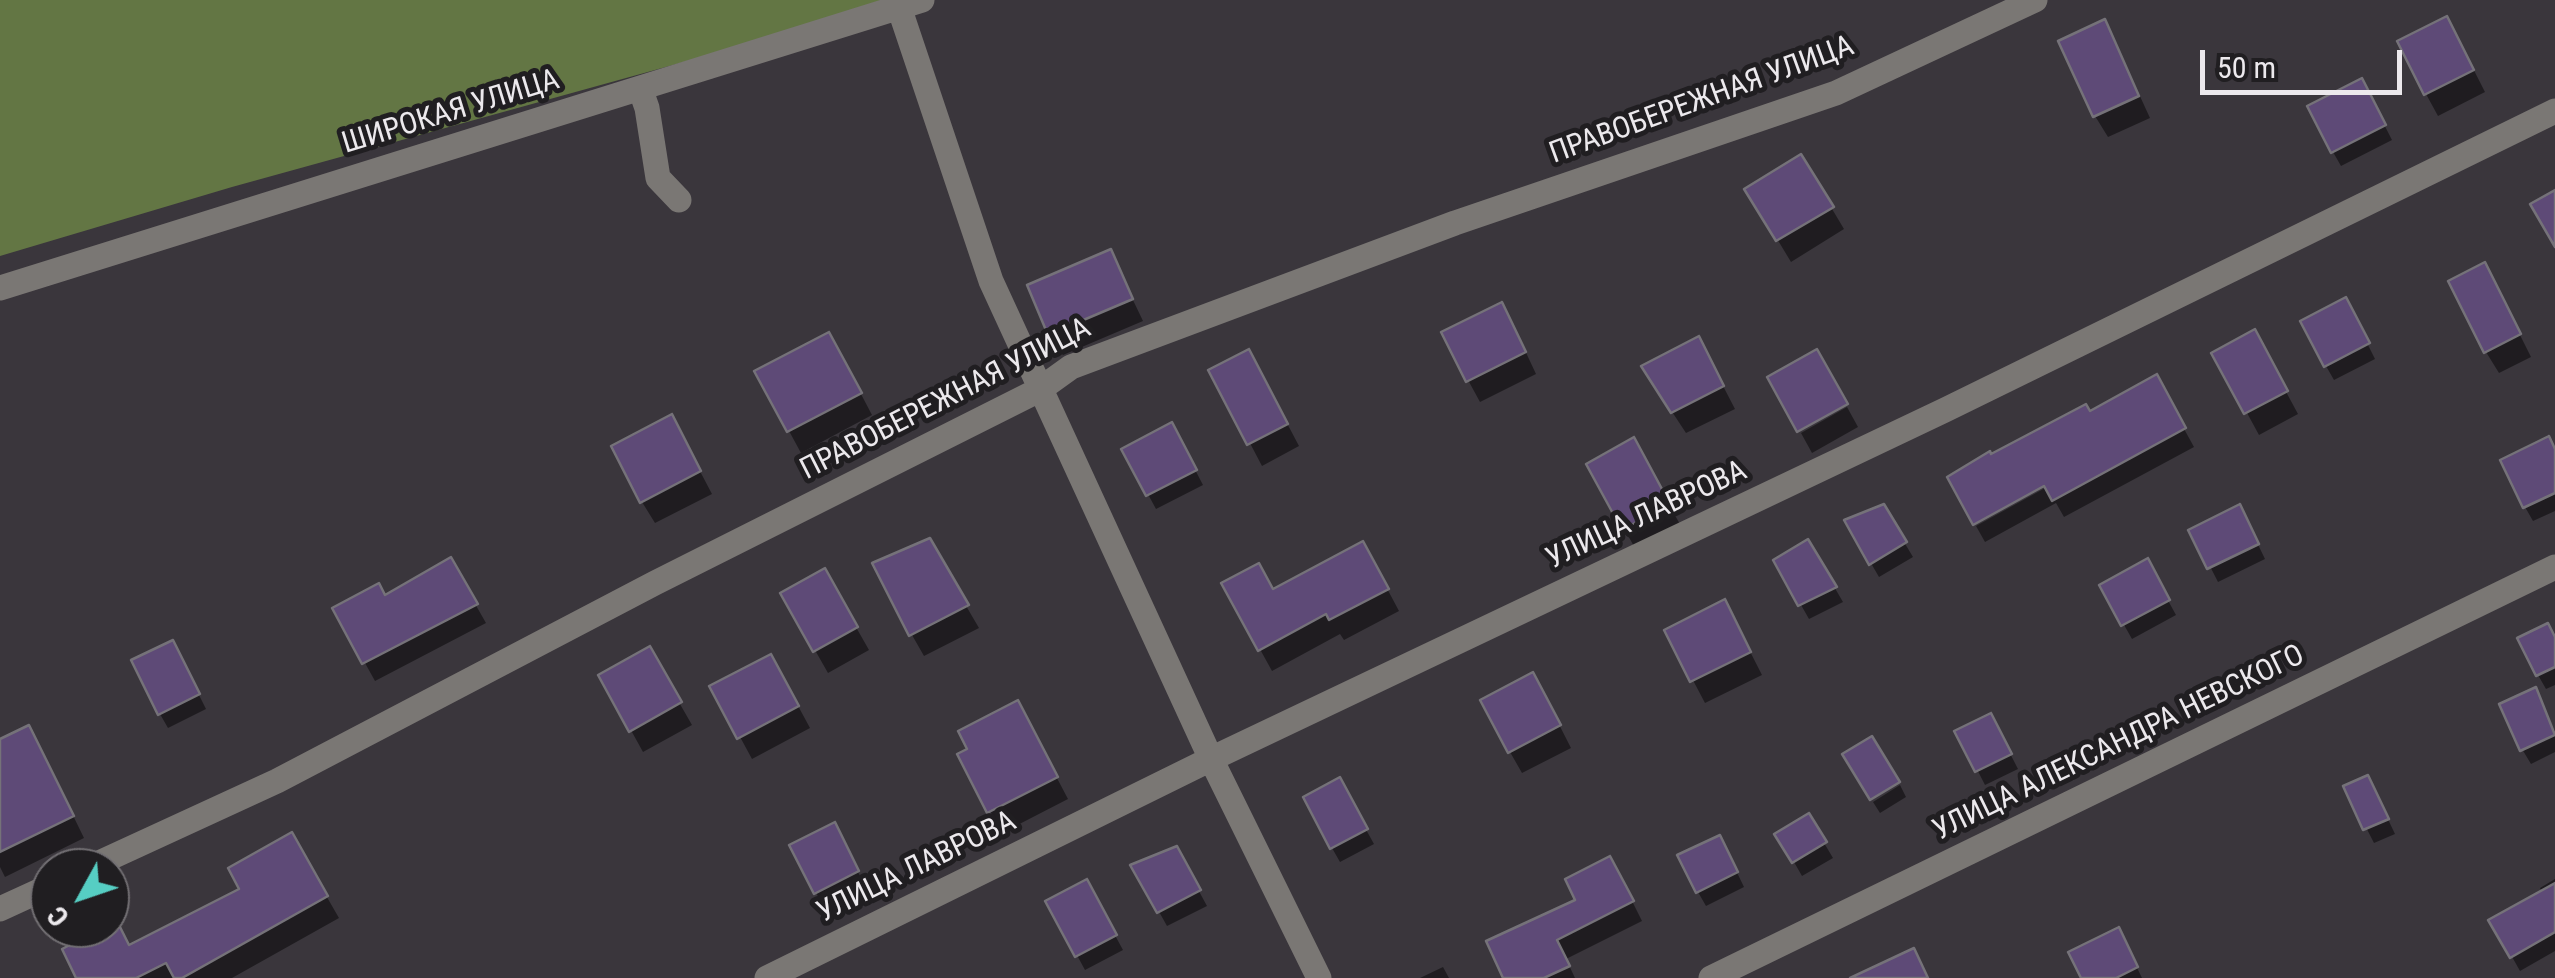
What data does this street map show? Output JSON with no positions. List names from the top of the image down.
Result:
{
  "streets": {
    "street": [
      "ПРАВОБЕРЕЖНАЯ УЛИЦА",
      "ШИРОКАЯ УЛИЦА",
      "УЛИЦА ЛАВРОВА",
      "УЛИЦА АЛЕКСАНДРА НЕВСКОГО"
    ]
  },
  "scale_bar": "50 m",
  "north": "bottom left"
}
